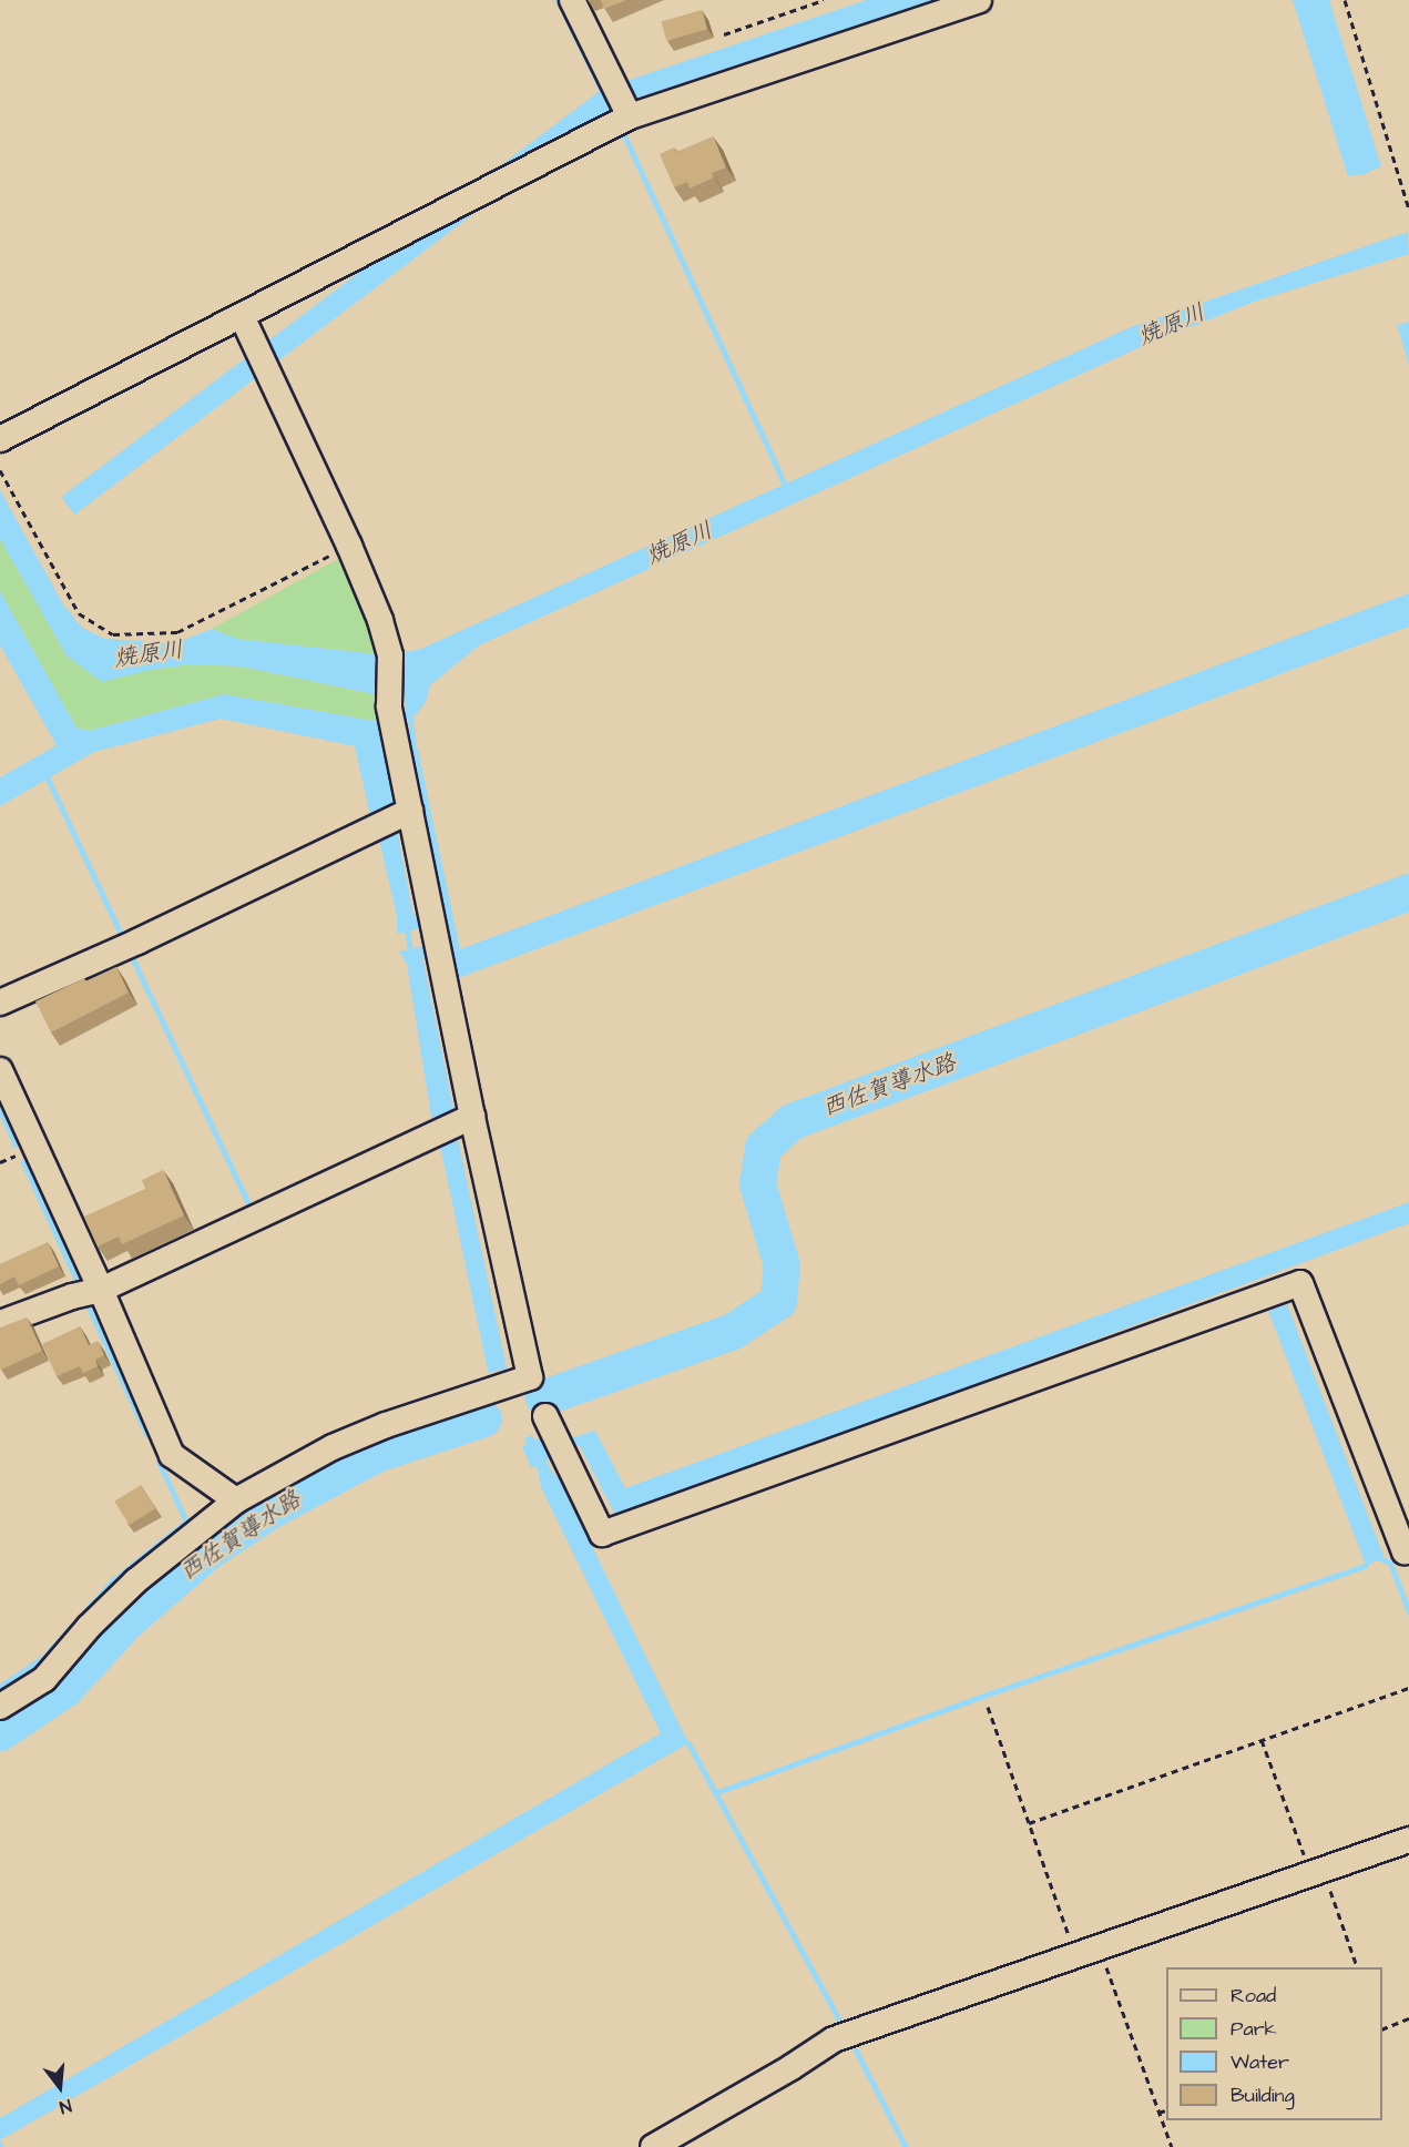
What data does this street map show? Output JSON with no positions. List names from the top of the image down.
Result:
{
  "water": ["焼原川", "西佐賀導水路"],
  "legend": [
    "Road",
    "Park",
    "Water",
    "Building"
  ],
  "north": "bottom"
}
